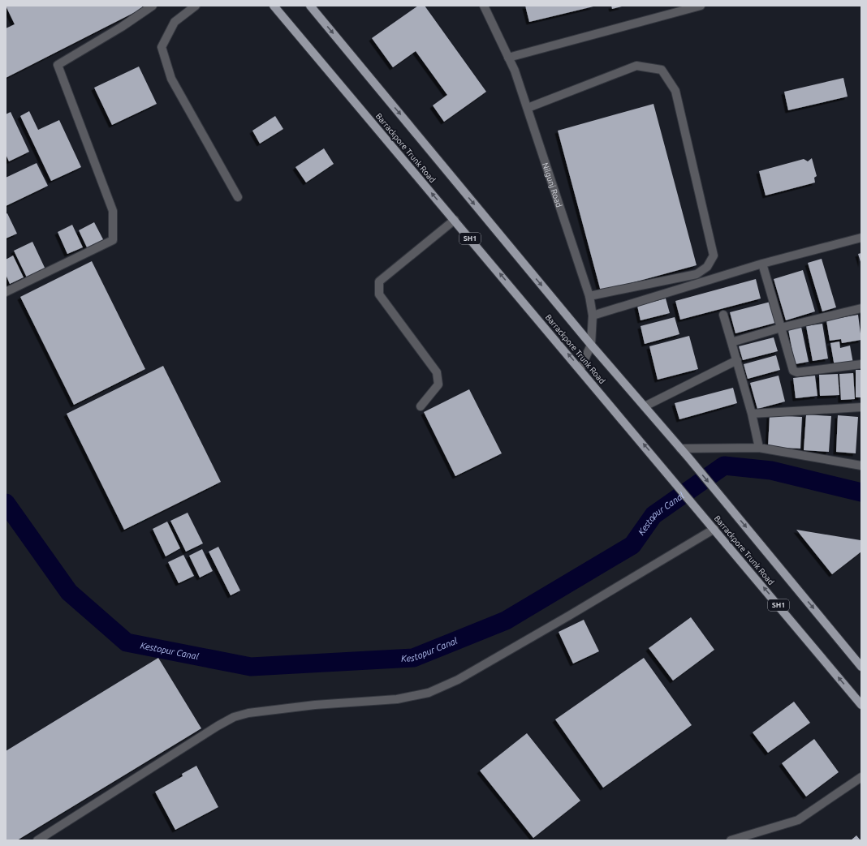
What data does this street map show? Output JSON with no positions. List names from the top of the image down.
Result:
{
  "streets": {
    "main road": ["Barrackpore Trunk Road", "SH1"],
    "street": ["Nilgunj Road"]
  },
  "crossings": [
    ["Barrackpore Trunk Road", "Nilgunj Road"]
  ],
  "water": ["Kestopur Canal"]
}
